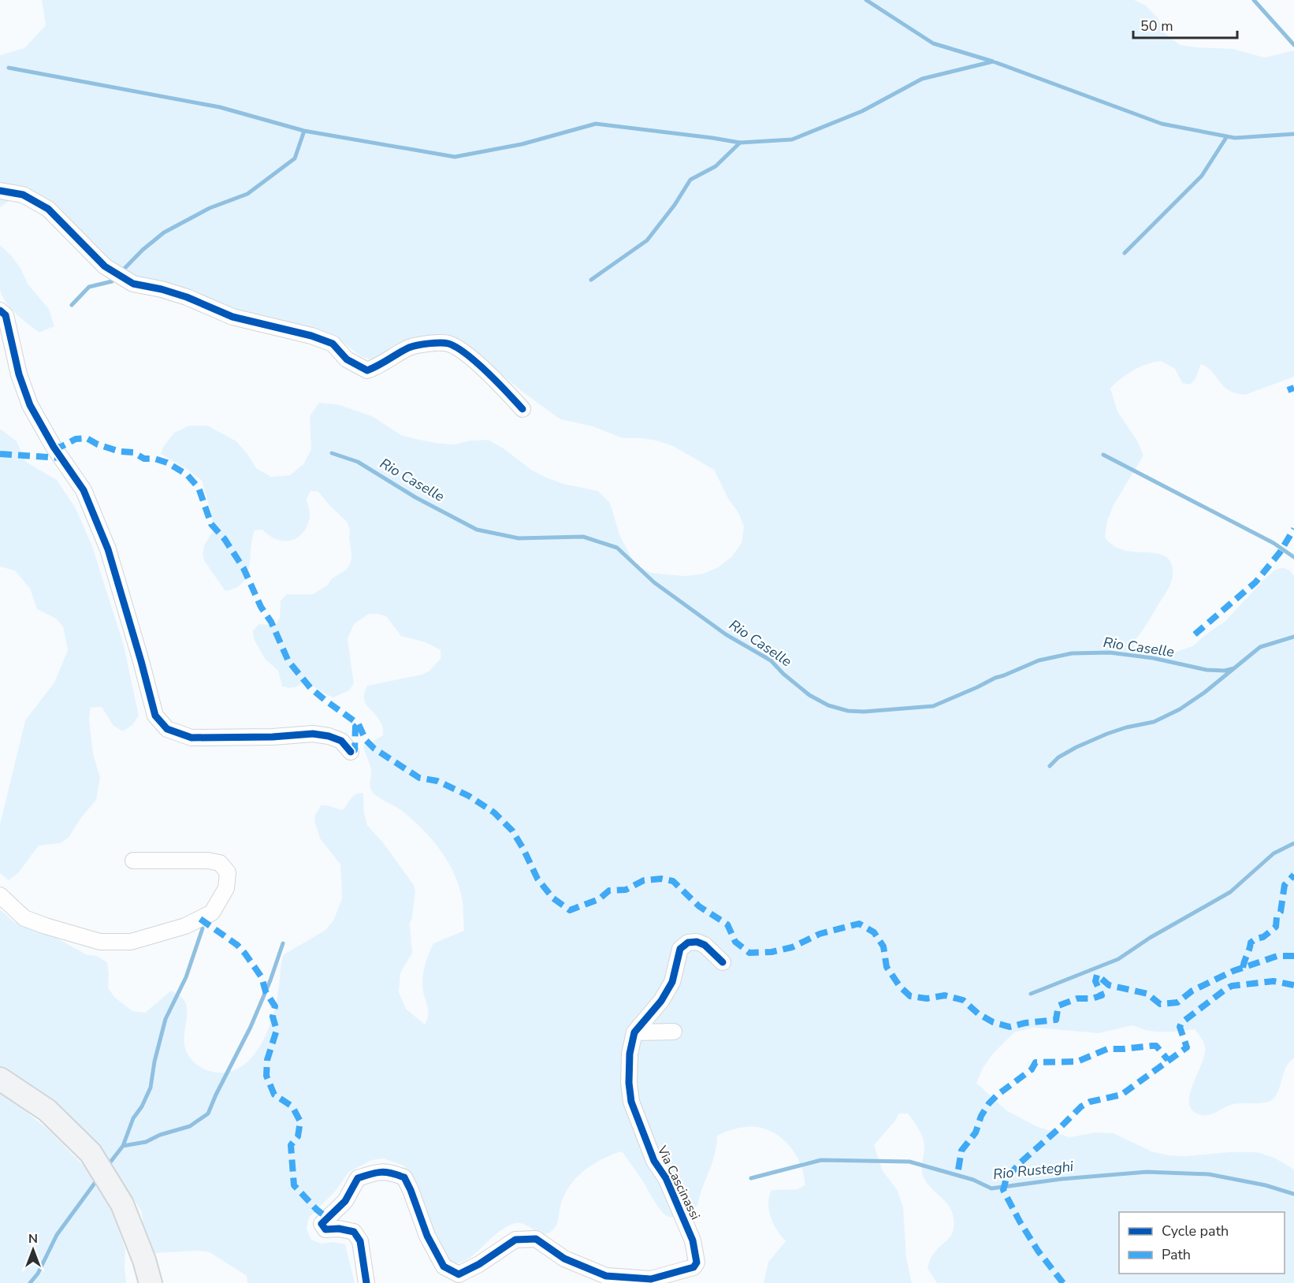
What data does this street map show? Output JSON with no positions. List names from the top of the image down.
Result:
{
  "streets": {
    "street": ["Via Cascinassi"]
  },
  "water": ["Rio Caselle", "Rio Rusteghi"],
  "legend": ["Cycle path", "Path"],
  "scale_bar": "50 m",
  "north": "top"
}
